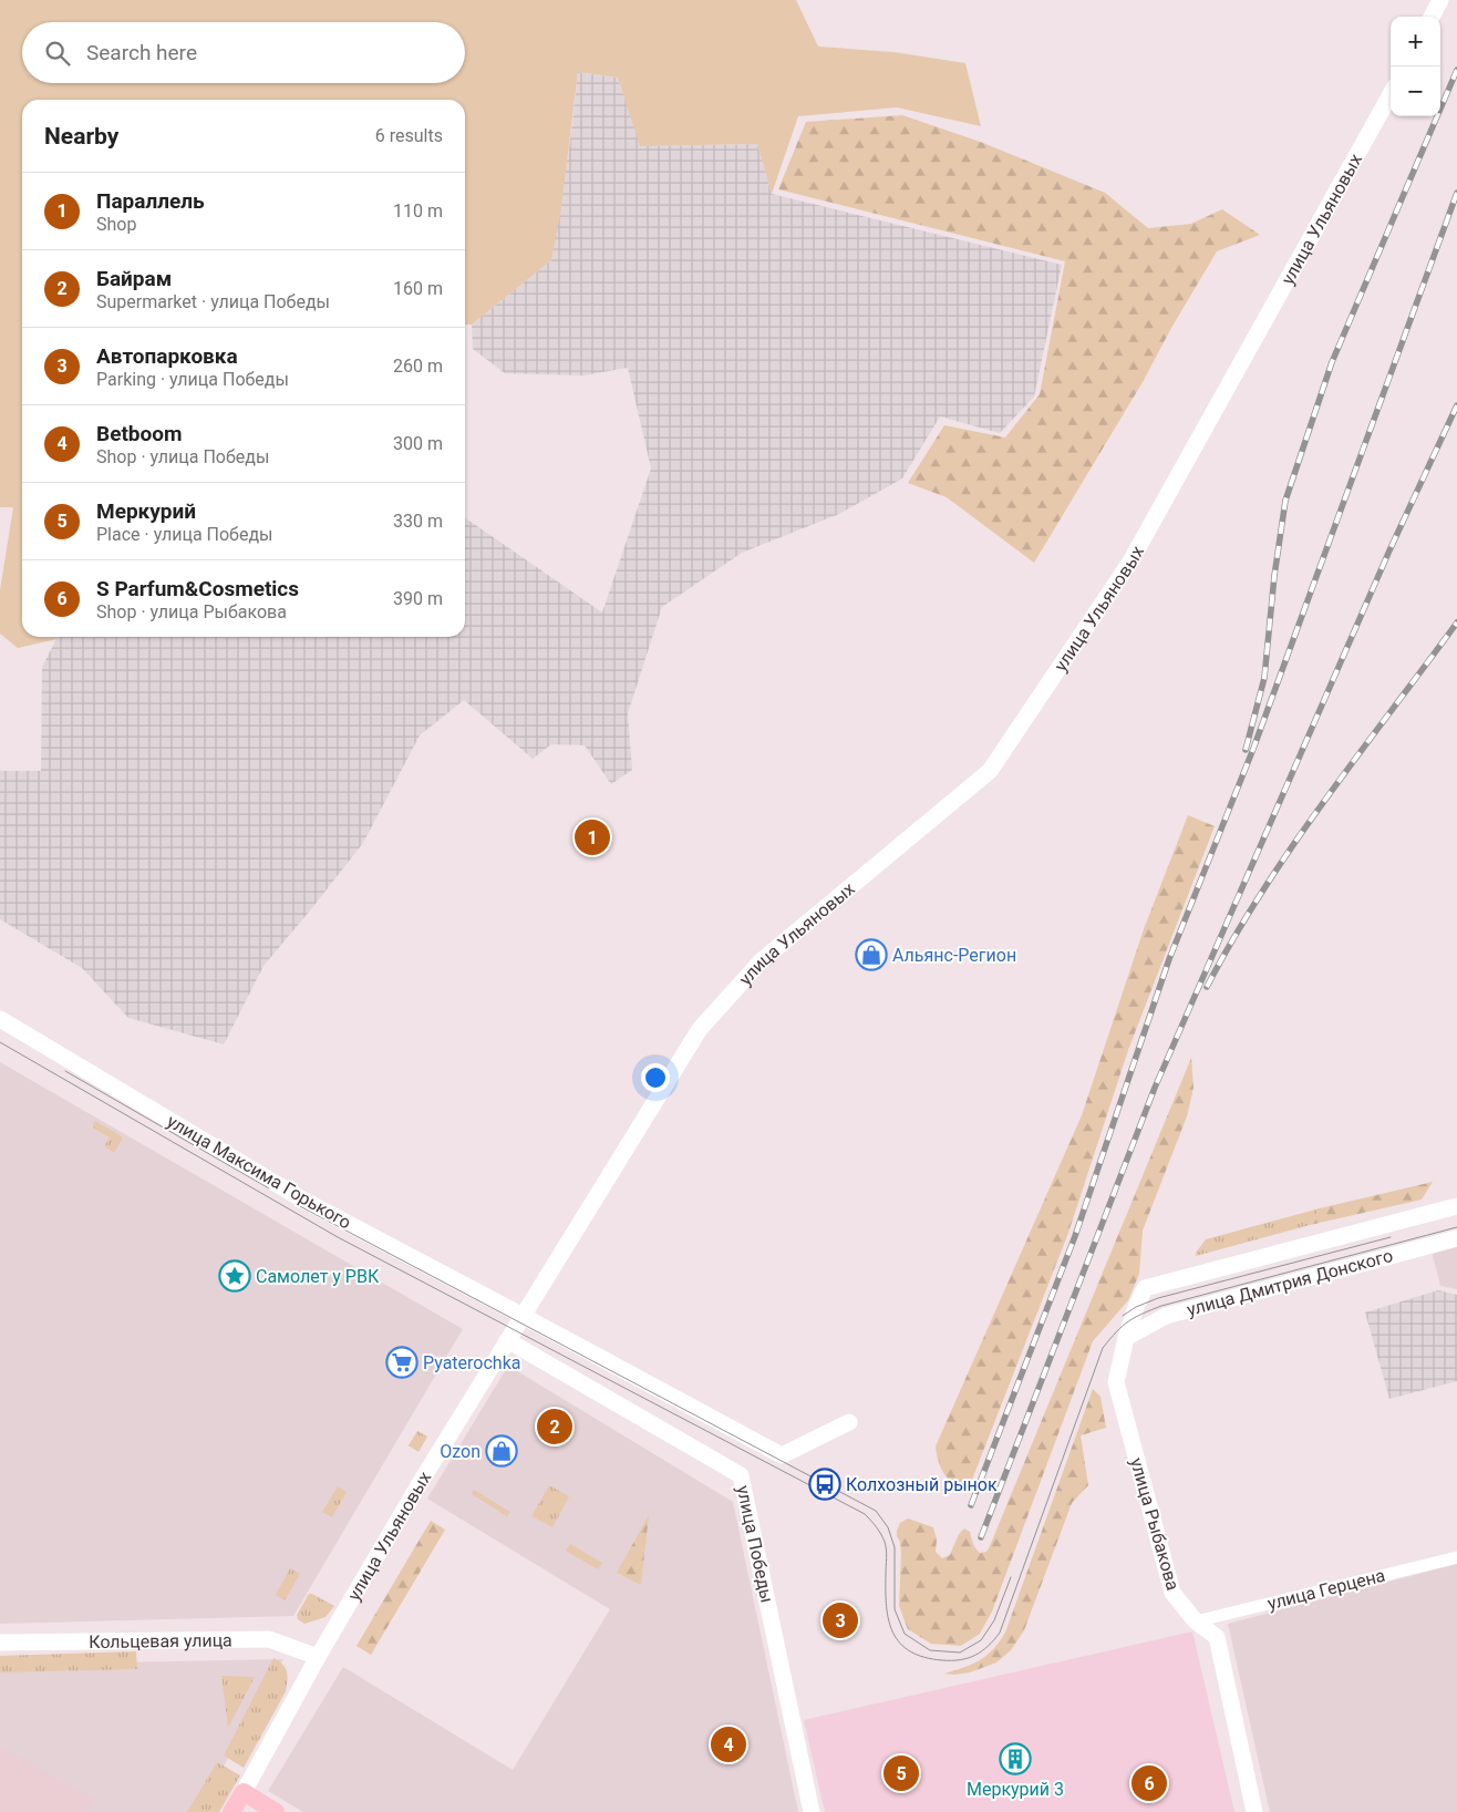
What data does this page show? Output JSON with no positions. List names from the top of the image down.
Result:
{
  "streets": {
    "main road": ["улица Ульяновых"],
    "street": [
      "улица Максима Горького",
      "улица Дмитрия Донского",
      "улица Рыбакова",
      "улица Победы",
      "улица Герцена",
      "Кольцевая улица"
    ]
  },
  "crossings": [
    ["улица Ульяновых", "улица Максима Горького"],
    ["улица Ульяновых", "улица Победы"],
    ["улица Ульяновых", "Кольцевая улица"],
    ["улица Дмитрия Донского", "улица Рыбакова"],
    ["улица Рыбакова", "улица Герцена"]
  ],
  "places": {
    "shop": ["Альянс-Регион", "Ozon"],
    "place": ["Самолет у РВК"],
    "supermarket": ["Pyaterochka"],
    "bus stop": ["Колхозный рынок"],
    "building": ["Меркурий 3"]
  },
  "page": {
    "map_buttons": ["+", "−"],
    "search": "Search here",
    "heading": ["Nearby", "6 results"],
    "list": [
      {
        "mark": "1",
        "name": "Параллель",
        "note": "Shop",
        "value": "110 m"
      },
      {
        "mark": "2",
        "name": "Байрам",
        "note": "Supermarket · улица Победы",
        "value": "160 m"
      },
      {
        "mark": "3",
        "name": "Автопарковка",
        "note": "Parking · улица Победы",
        "value": "260 m"
      },
      {
        "mark": "4",
        "name": "Betboom",
        "note": "Shop · улица Победы",
        "value": "300 m"
      },
      {
        "mark": "5",
        "name": "Меркурий",
        "note": "Place · улица Победы",
        "value": "330 m"
      },
      {
        "mark": "6",
        "name": "S Parfum&Cosmetics",
        "note": "Shop · улица Рыбакова",
        "value": "390 m"
      }
    ],
    "pins": [
      "1",
      "2",
      "3",
      "4",
      "5",
      "6"
    ]
  }
}
